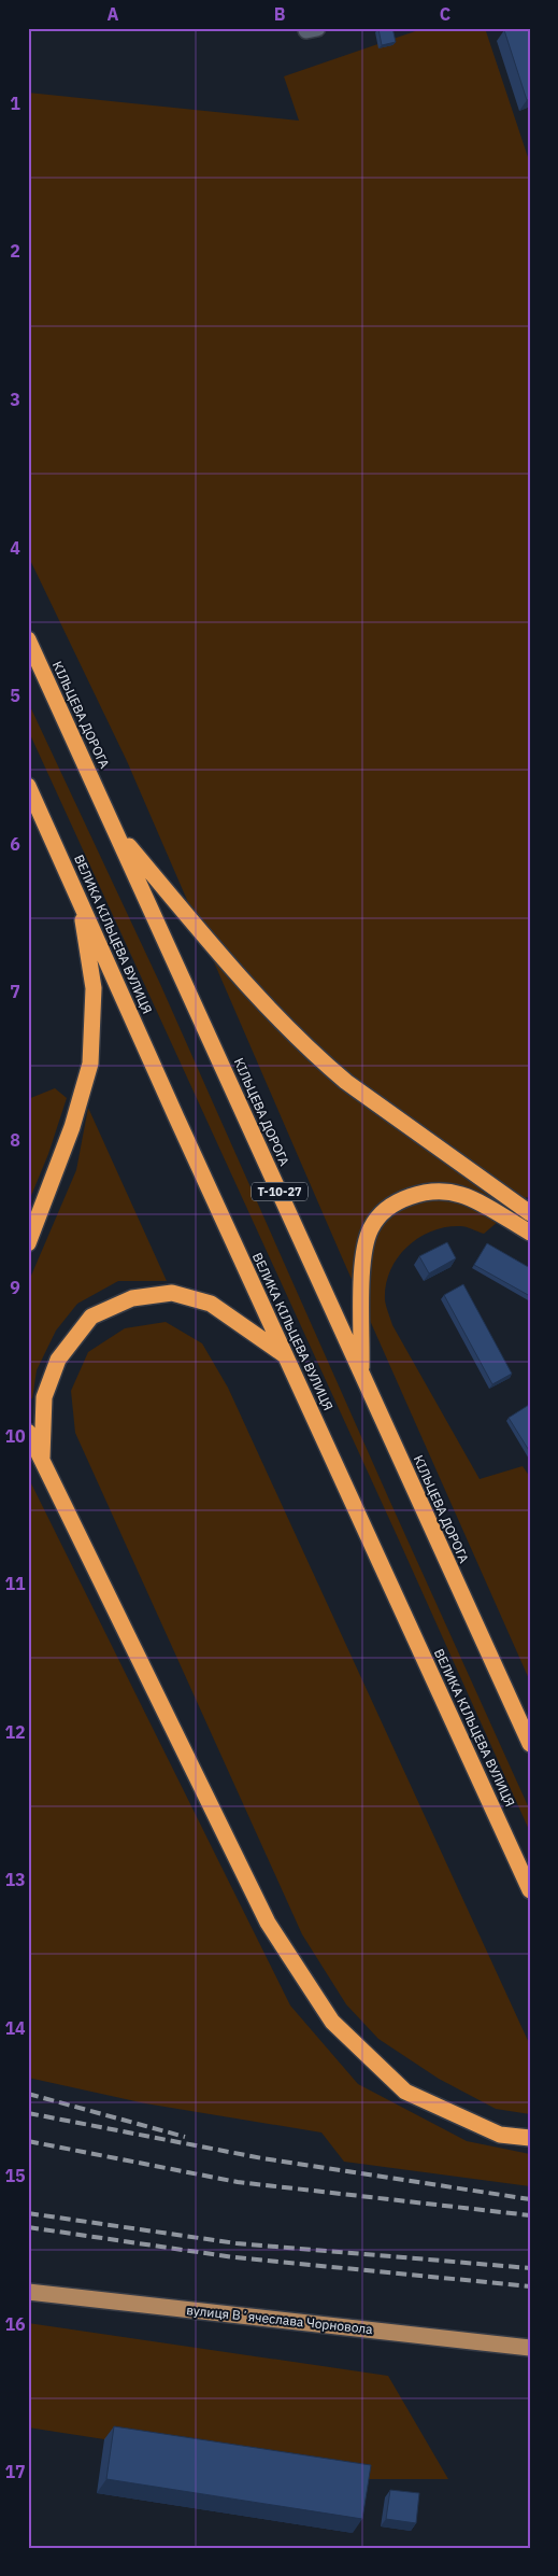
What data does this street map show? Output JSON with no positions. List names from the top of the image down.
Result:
{
  "streets": {
    "highway": ["КІЛЬЦЕВА ДОРОГА", "ВЕЛИКА КІЛЬЦЕВА ВУЛИЦЯ", "Т-10-27"],
    "main road": ["вулиця Вʼячеслава Чорновола"]
  },
  "grid": {
    "columns": ["A", "B", "C"],
    "rows": [
      "1",
      "2",
      "3",
      "4",
      "5",
      "6",
      "7",
      "8",
      "9",
      "10",
      "11",
      "12",
      "13",
      "14",
      "15",
      "16",
      "17"
    ]
  }
}
